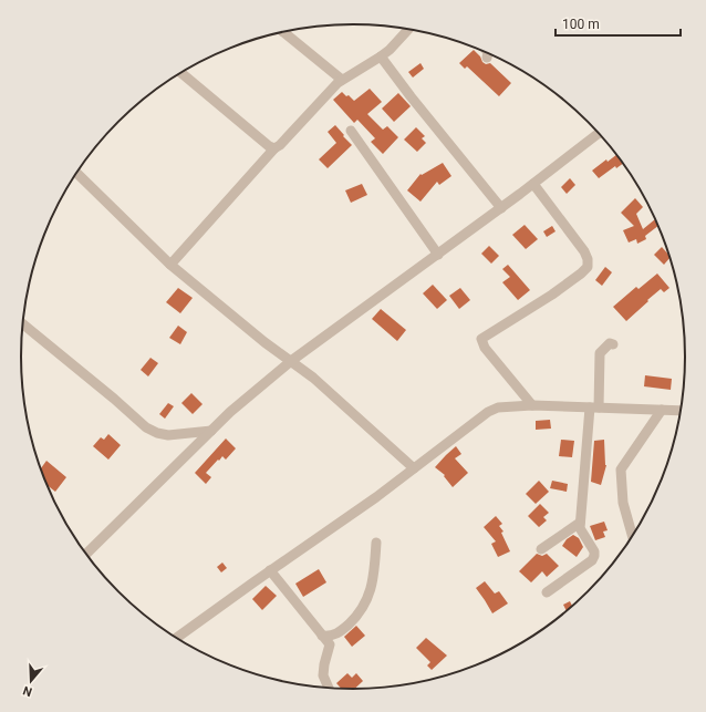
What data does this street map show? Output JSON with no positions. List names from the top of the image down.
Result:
{
  "scale_bar": "100 m",
  "north": "bottom"
}
